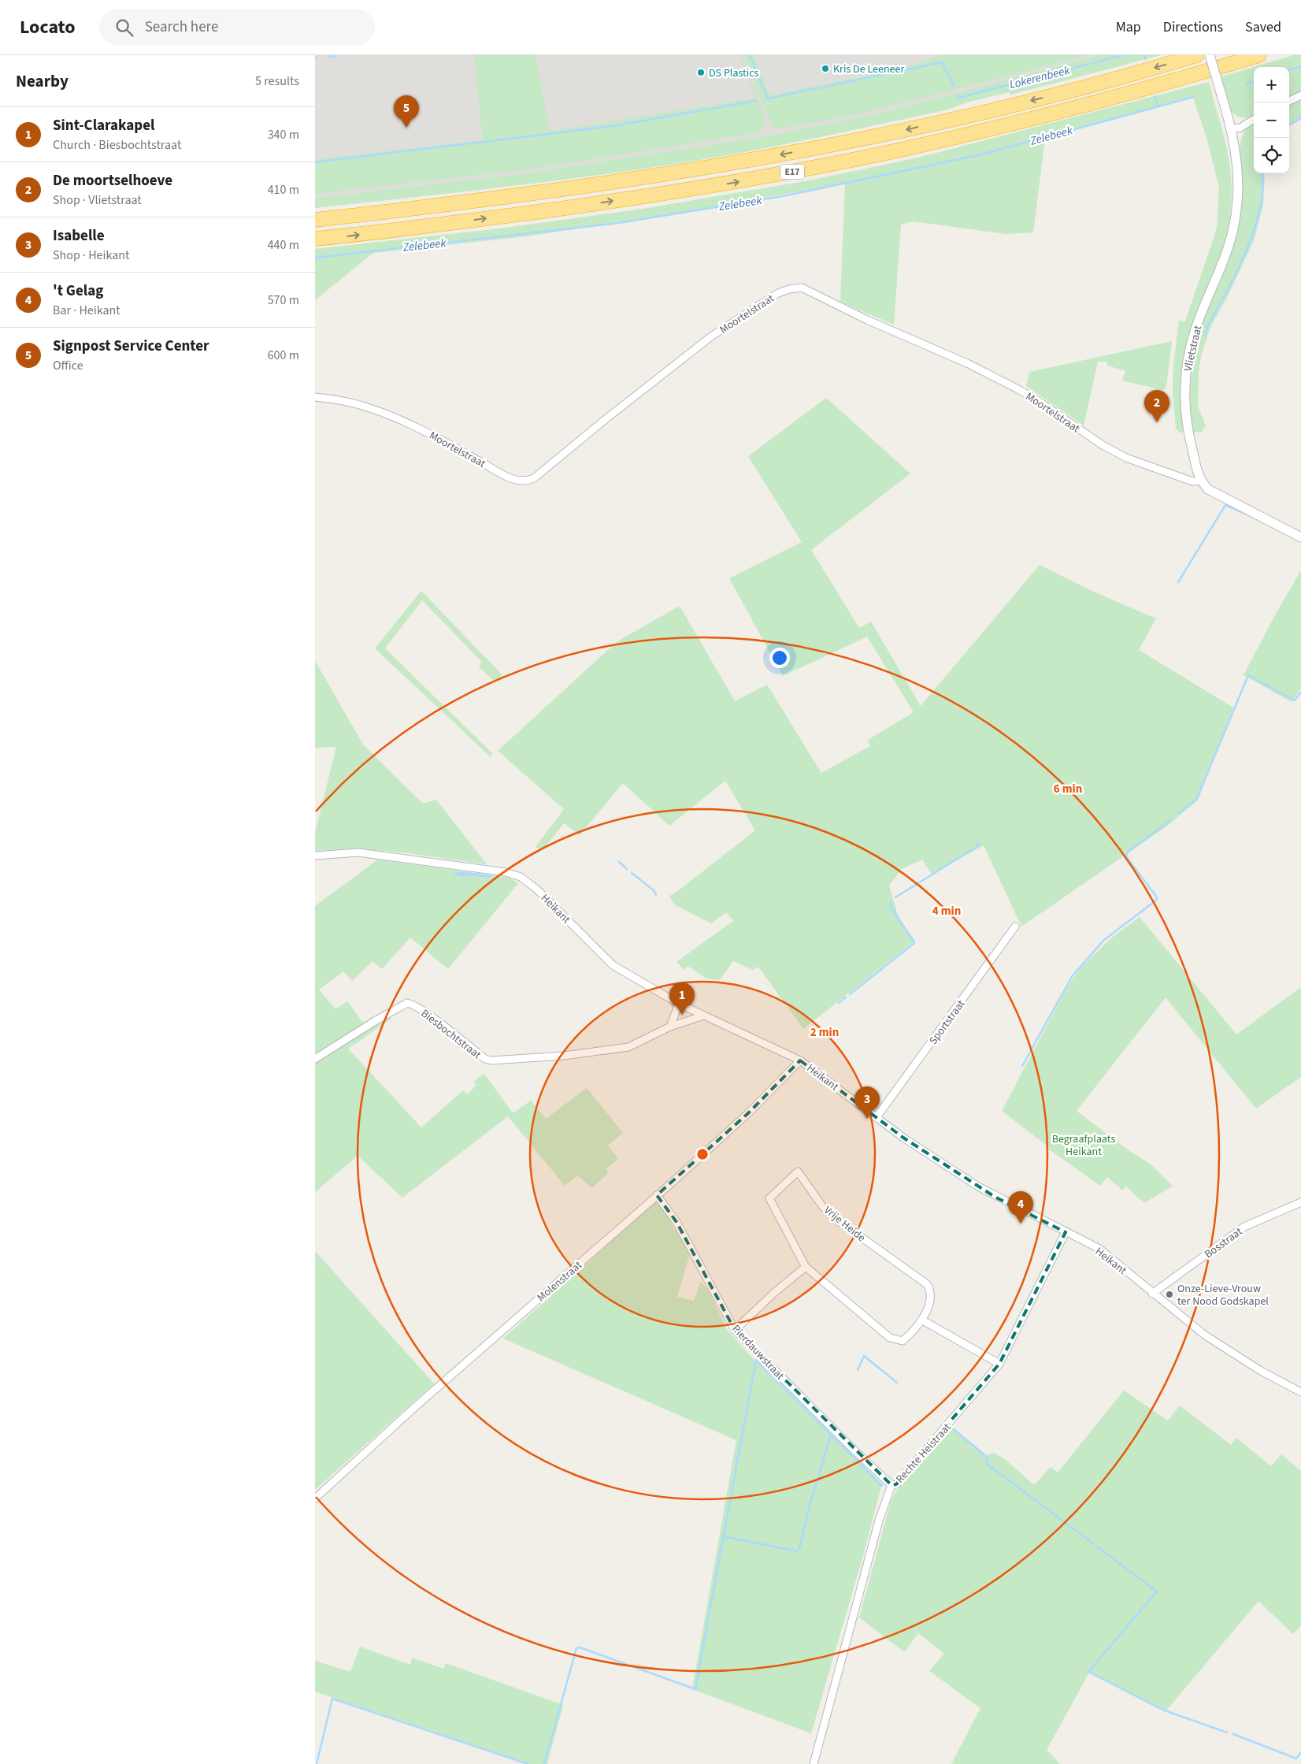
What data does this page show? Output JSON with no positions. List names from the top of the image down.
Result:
{
  "streets": {
    "highway": ["E17"],
    "street": [
      "Moortelstraat",
      "Vlietstraat",
      "Heikant",
      "Sportstraat",
      "Biesbochtstraat",
      "Vrije Heide",
      "Bosstraat",
      "Molenstraat",
      "Pierdauwstraat",
      "Rechte Heistraat"
    ]
  },
  "crossings": [
    ["Moortelstraat", "Vlietstraat"],
    ["Heikant", "Sportstraat"],
    ["Heikant", "Biesbochtstraat"],
    ["Heikant", "Bosstraat"],
    ["Heikant", "Molenstraat"],
    ["Heikant", "Rechte Heistraat"],
    ["Molenstraat", "Pierdauwstraat"],
    ["Pierdauwstraat", "Rechte Heistraat"]
  ],
  "water": ["Lokerenbeek", "Zelebeek"],
  "parks": ["Begraafplaats Heikant"],
  "places": ["Kris De Leeneer", "DS Plastics", "Onze-Lieve-Vrouw ter Nood Godskapel"],
  "page": {
    "header": "Locato",
    "search": "Search here",
    "nav": ["Map", "Directions", "Saved"],
    "heading": ["Nearby", "5 results"],
    "map_buttons": ["+", "−"],
    "pins": [
      "5",
      "2",
      "1",
      "3",
      "4"
    ],
    "list": [
      {
        "mark": "1",
        "name": "Sint-Clarakapel",
        "note": "Church · Biesbochtstraat",
        "value": "340 m"
      },
      {
        "mark": "2",
        "name": "De moortselhoeve",
        "note": "Shop · Vlietstraat",
        "value": "410 m"
      },
      {
        "mark": "3",
        "name": "Isabelle",
        "note": "Shop · Heikant",
        "value": "440 m"
      },
      {
        "mark": "4",
        "name": "'t Gelag",
        "note": "Bar · Heikant",
        "value": "570 m"
      },
      {
        "mark": "5",
        "name": "Signpost Service Center",
        "note": "Office",
        "value": "600 m"
      }
    ]
  },
  "rings": ["6 min", "4 min", "2 min"]
}
